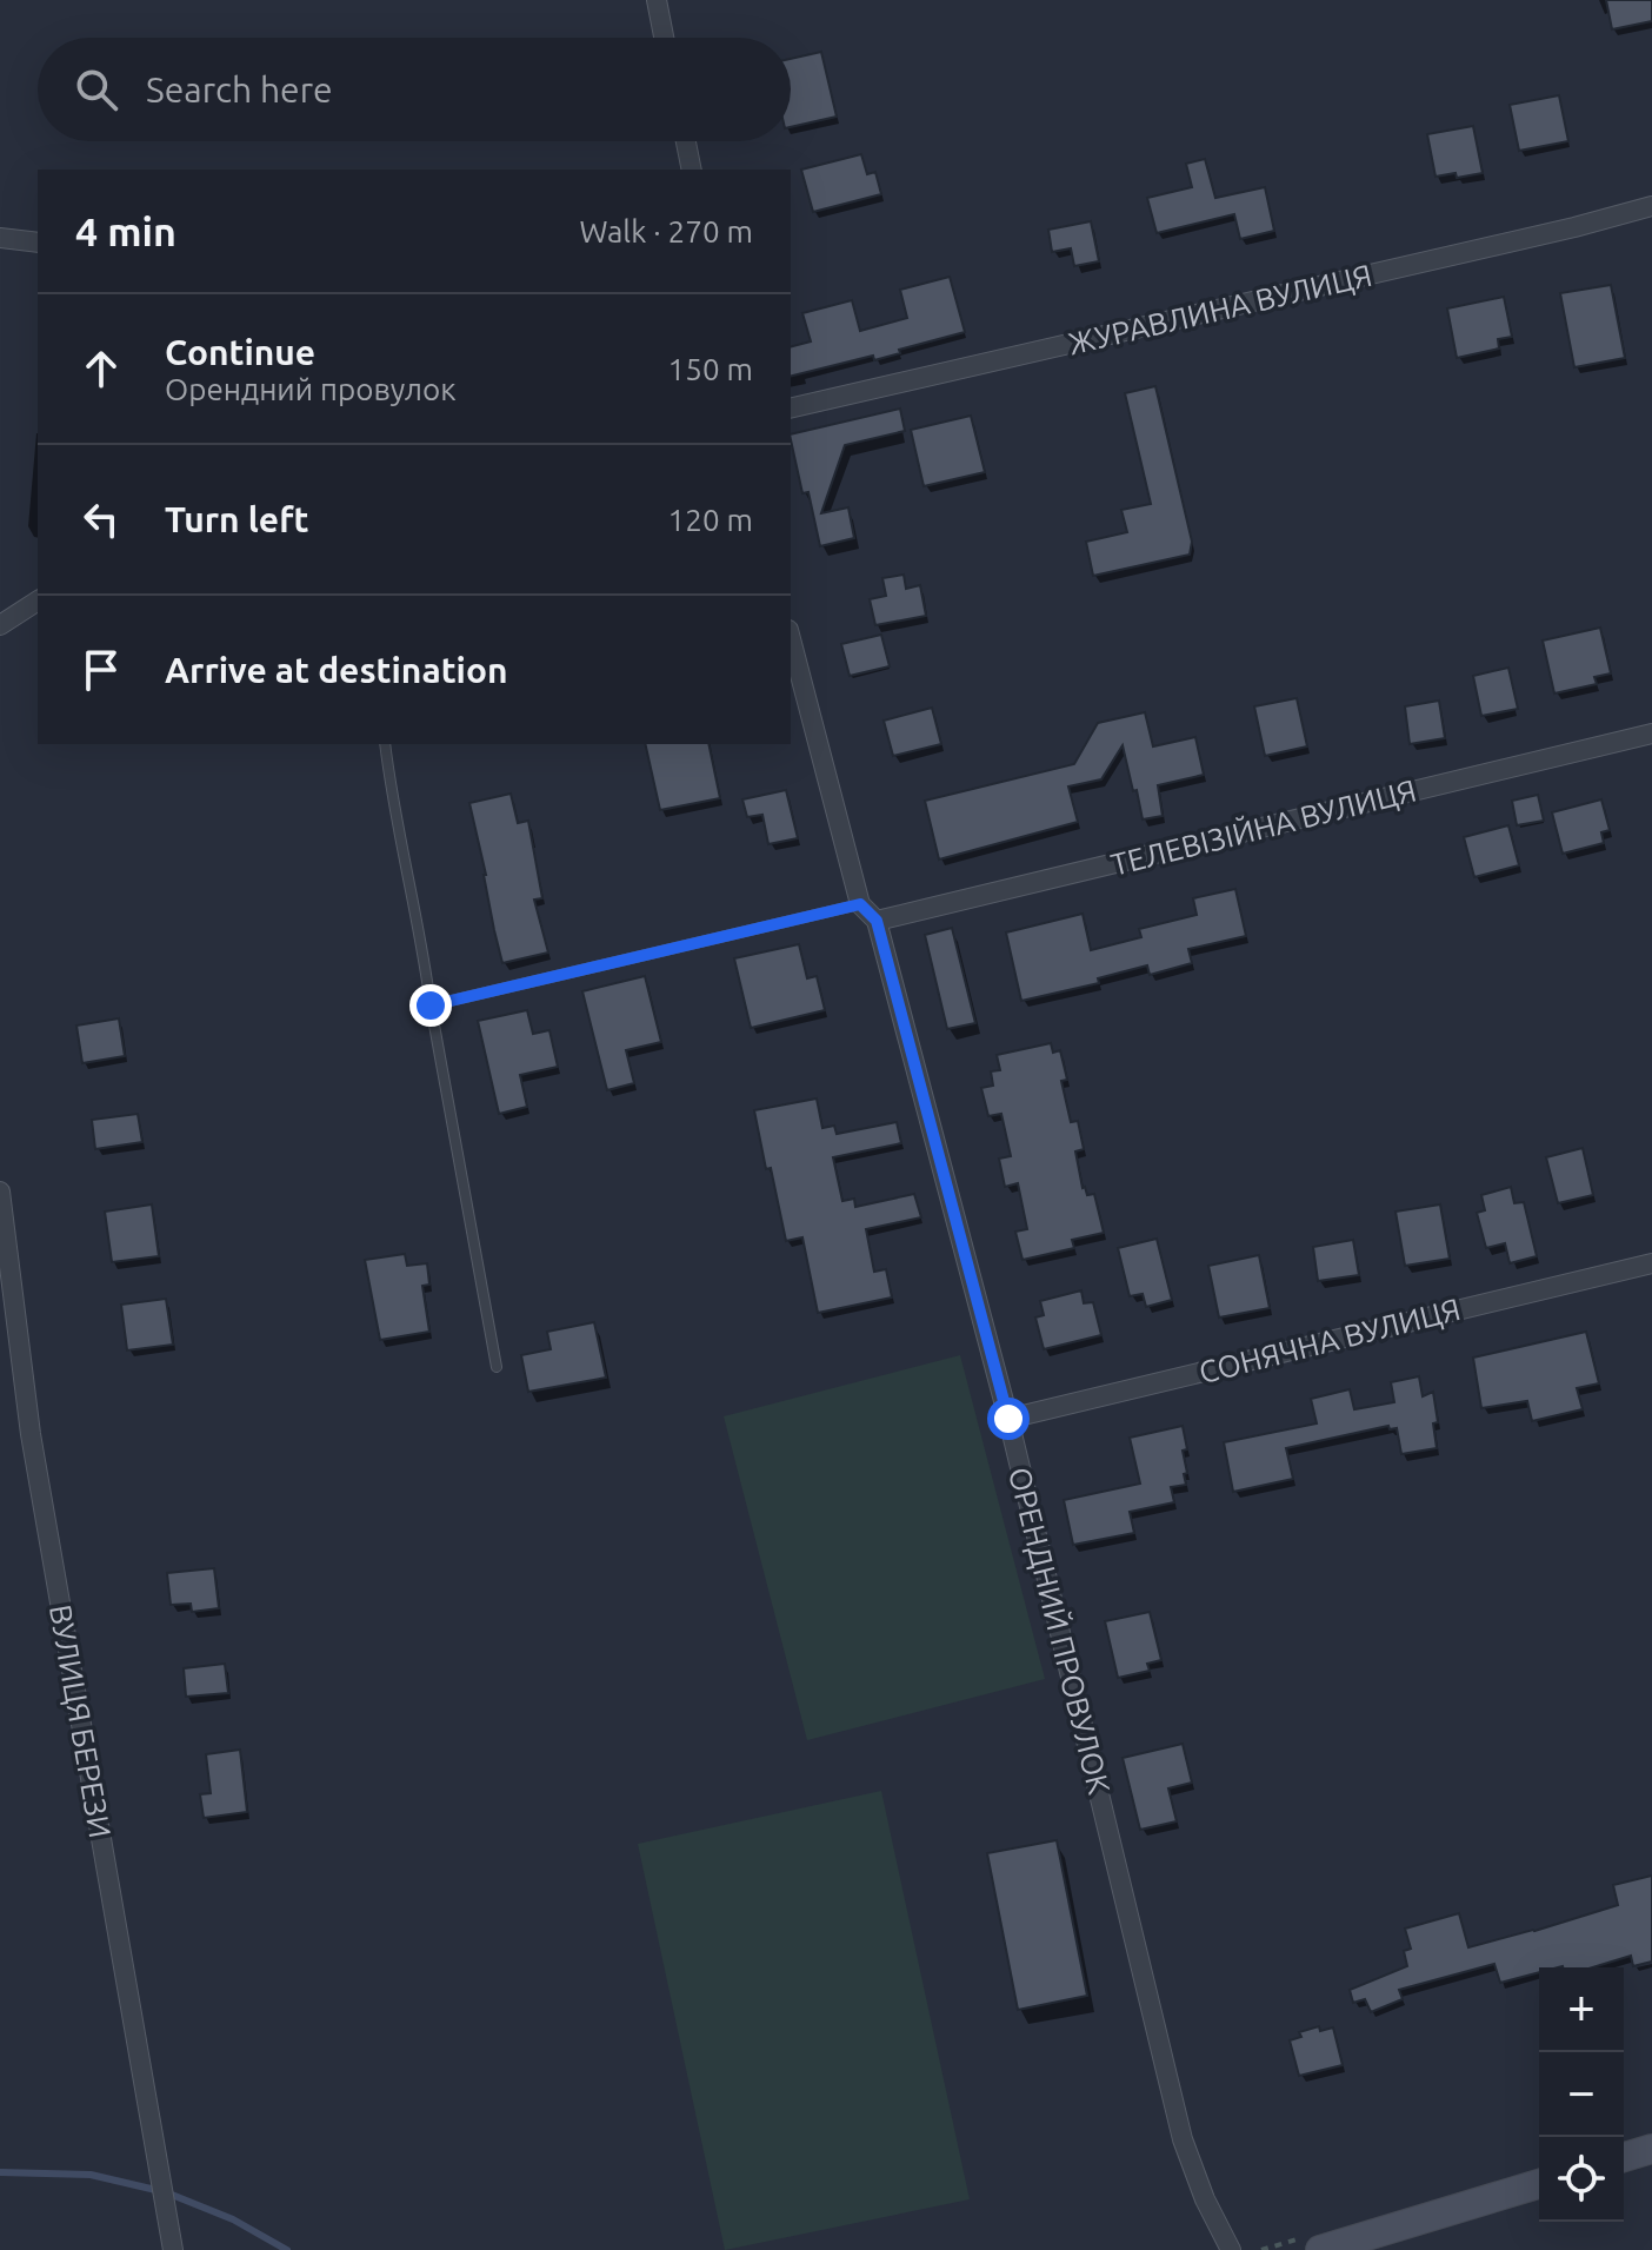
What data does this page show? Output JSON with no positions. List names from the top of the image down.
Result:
{
  "streets": {
    "street": [
      "ЖУРАВЛИНА ВУЛИЦЯ",
      "ТЕЛЕВІЗІЙНА ВУЛИЦЯ",
      "СОНЯЧНА ВУЛИЦЯ",
      "ОРЕНДНИЙ ПРОВУЛОК",
      "ВУЛИЦЯ БЕРЕЗИ"
    ]
  },
  "crossings": [
    ["ТЕЛЕВІЗІЙНА ВУЛИЦЯ", "ОРЕНДНИЙ ПРОВУЛОК"],
    ["СОНЯЧНА ВУЛИЦЯ", "ОРЕНДНИЙ ПРОВУЛОК"]
  ],
  "page": {
    "search": "Search here",
    "heading": ["4 min", "Walk · 270 m"],
    "list": [
      ["Continue", "Орендний провулок", "150 m"],
      ["Turn left", "120 m"],
      "Arrive at destination"
    ],
    "map_buttons": ["+", "−"]
  }
}
